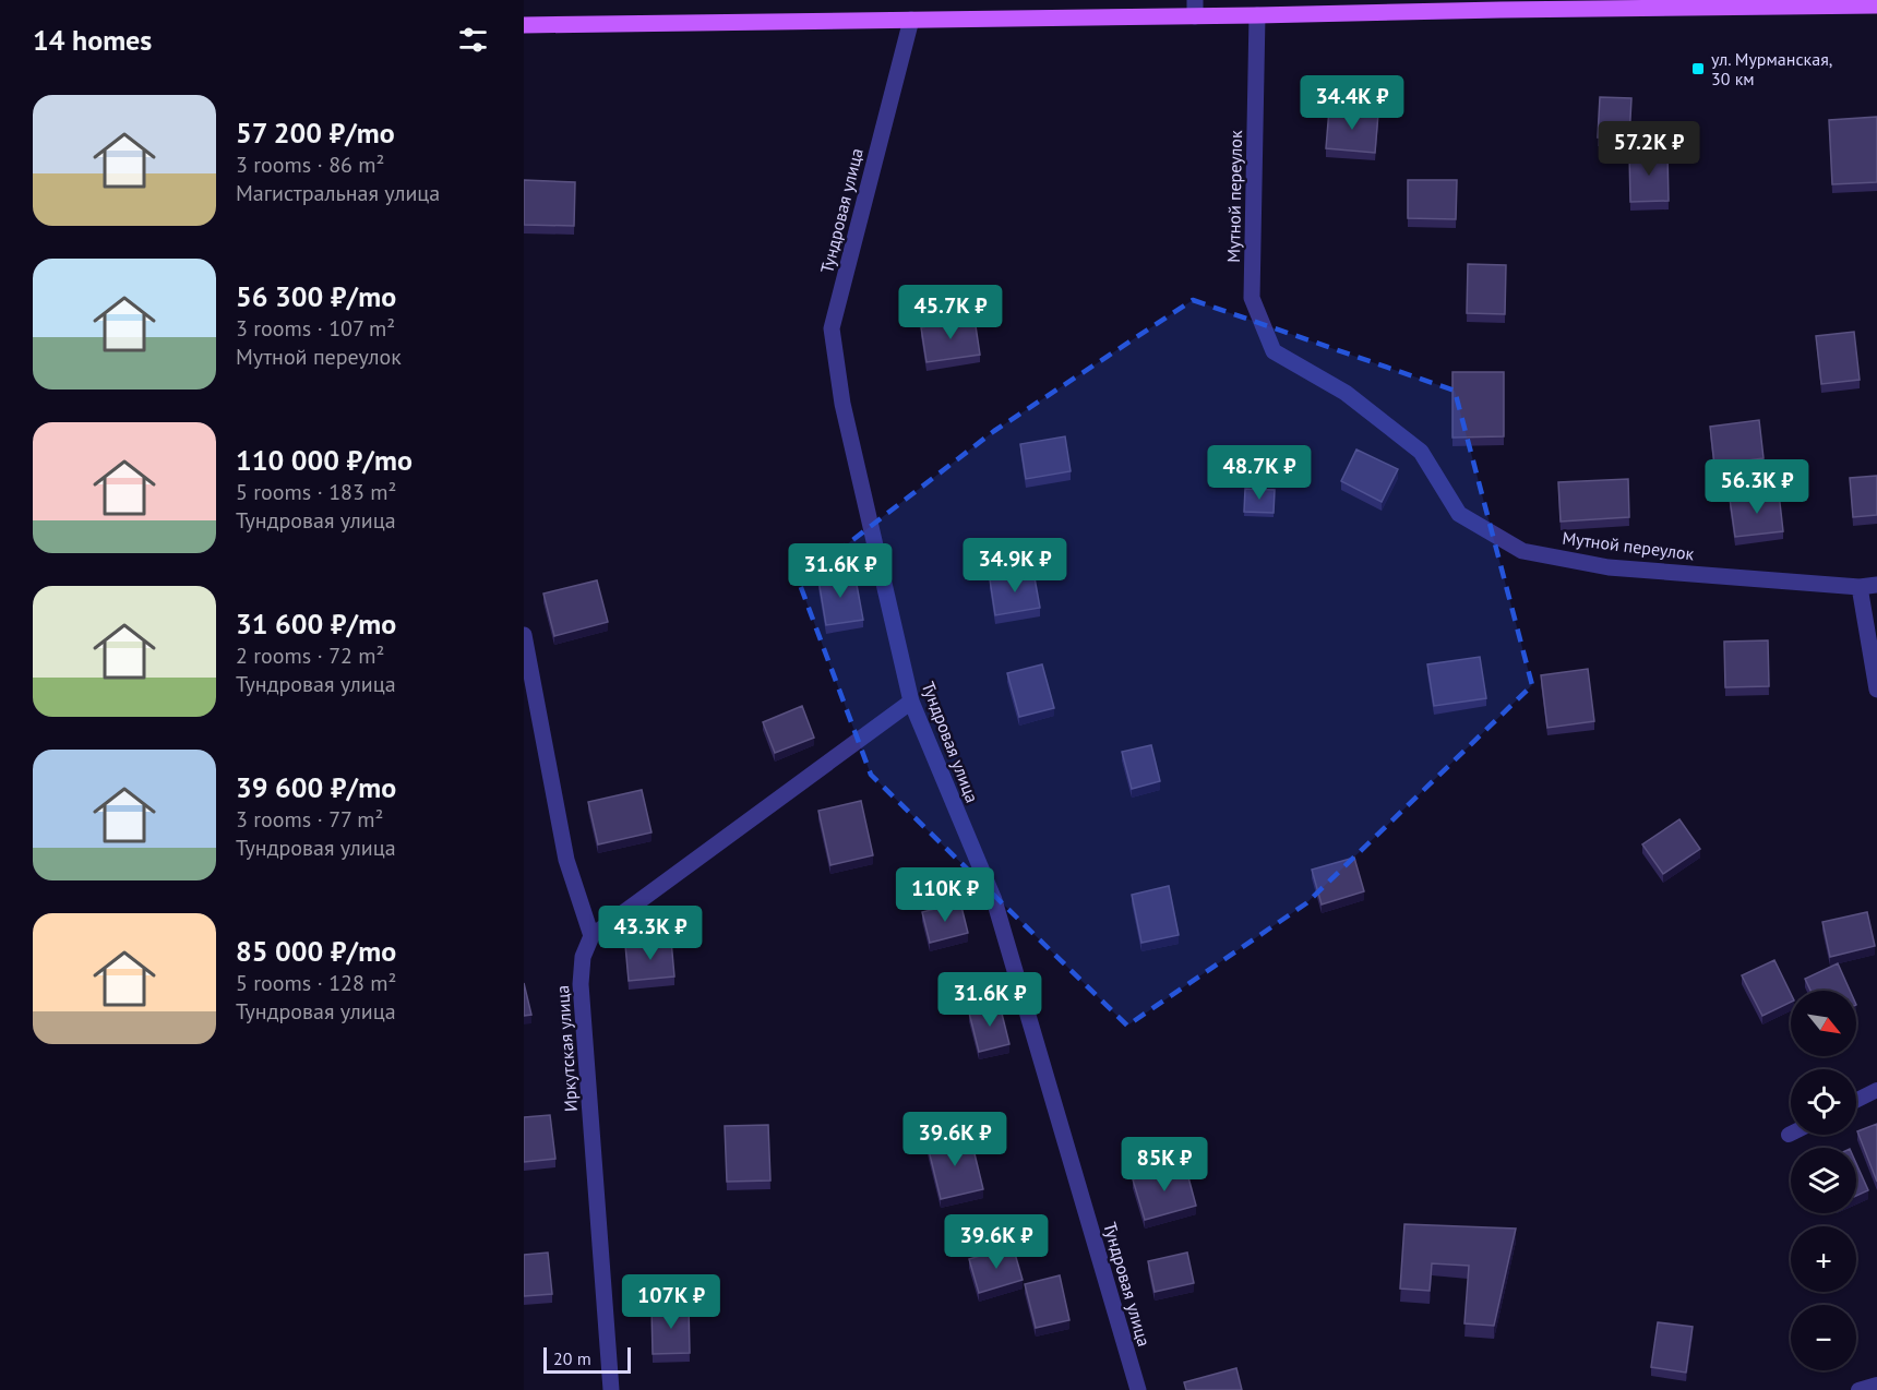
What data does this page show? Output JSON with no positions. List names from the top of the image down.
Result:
{
  "streets": {
    "street": ["Мутной переулок", "Тундровая улица", "Иркутская улица"]
  },
  "places": {
    "transit": ["ул. Мурманская, 30 км"]
  },
  "scale_bar": "20 m",
  "north": "bottom right",
  "page": {
    "heading": "14 homes",
    "price": [
      "34.4K ₽",
      "57.2K ₽",
      "45.7K ₽",
      "48.7K ₽",
      "56.3K ₽",
      "34.9K ₽",
      "31.6K ₽",
      "110K ₽",
      "43.3K ₽",
      "31.6K ₽",
      "39.6K ₽",
      "85K ₽",
      "39.6K ₽",
      "107K ₽"
    ],
    "list": [
      {
        "name": "57 200 ₽/mo",
        "note": "3 rooms · 86 m² · Магистральная улица"
      },
      {
        "name": "56 300 ₽/mo",
        "note": "3 rooms · 107 m² · Мутной переулок"
      },
      {
        "name": "110 000 ₽/mo",
        "note": "5 rooms · 183 m² · Тундровая улица"
      },
      {
        "name": "31 600 ₽/mo",
        "note": "2 rooms · 72 m² · Тундровая улица"
      },
      {
        "name": "39 600 ₽/mo",
        "note": "3 rooms · 77 m² · Тундровая улица"
      },
      {
        "name": "85 000 ₽/mo",
        "note": "5 rooms · 128 m² · Тундровая улица"
      }
    ],
    "map_buttons": ["+", "−"],
    "scale": "20 m"
  }
}
